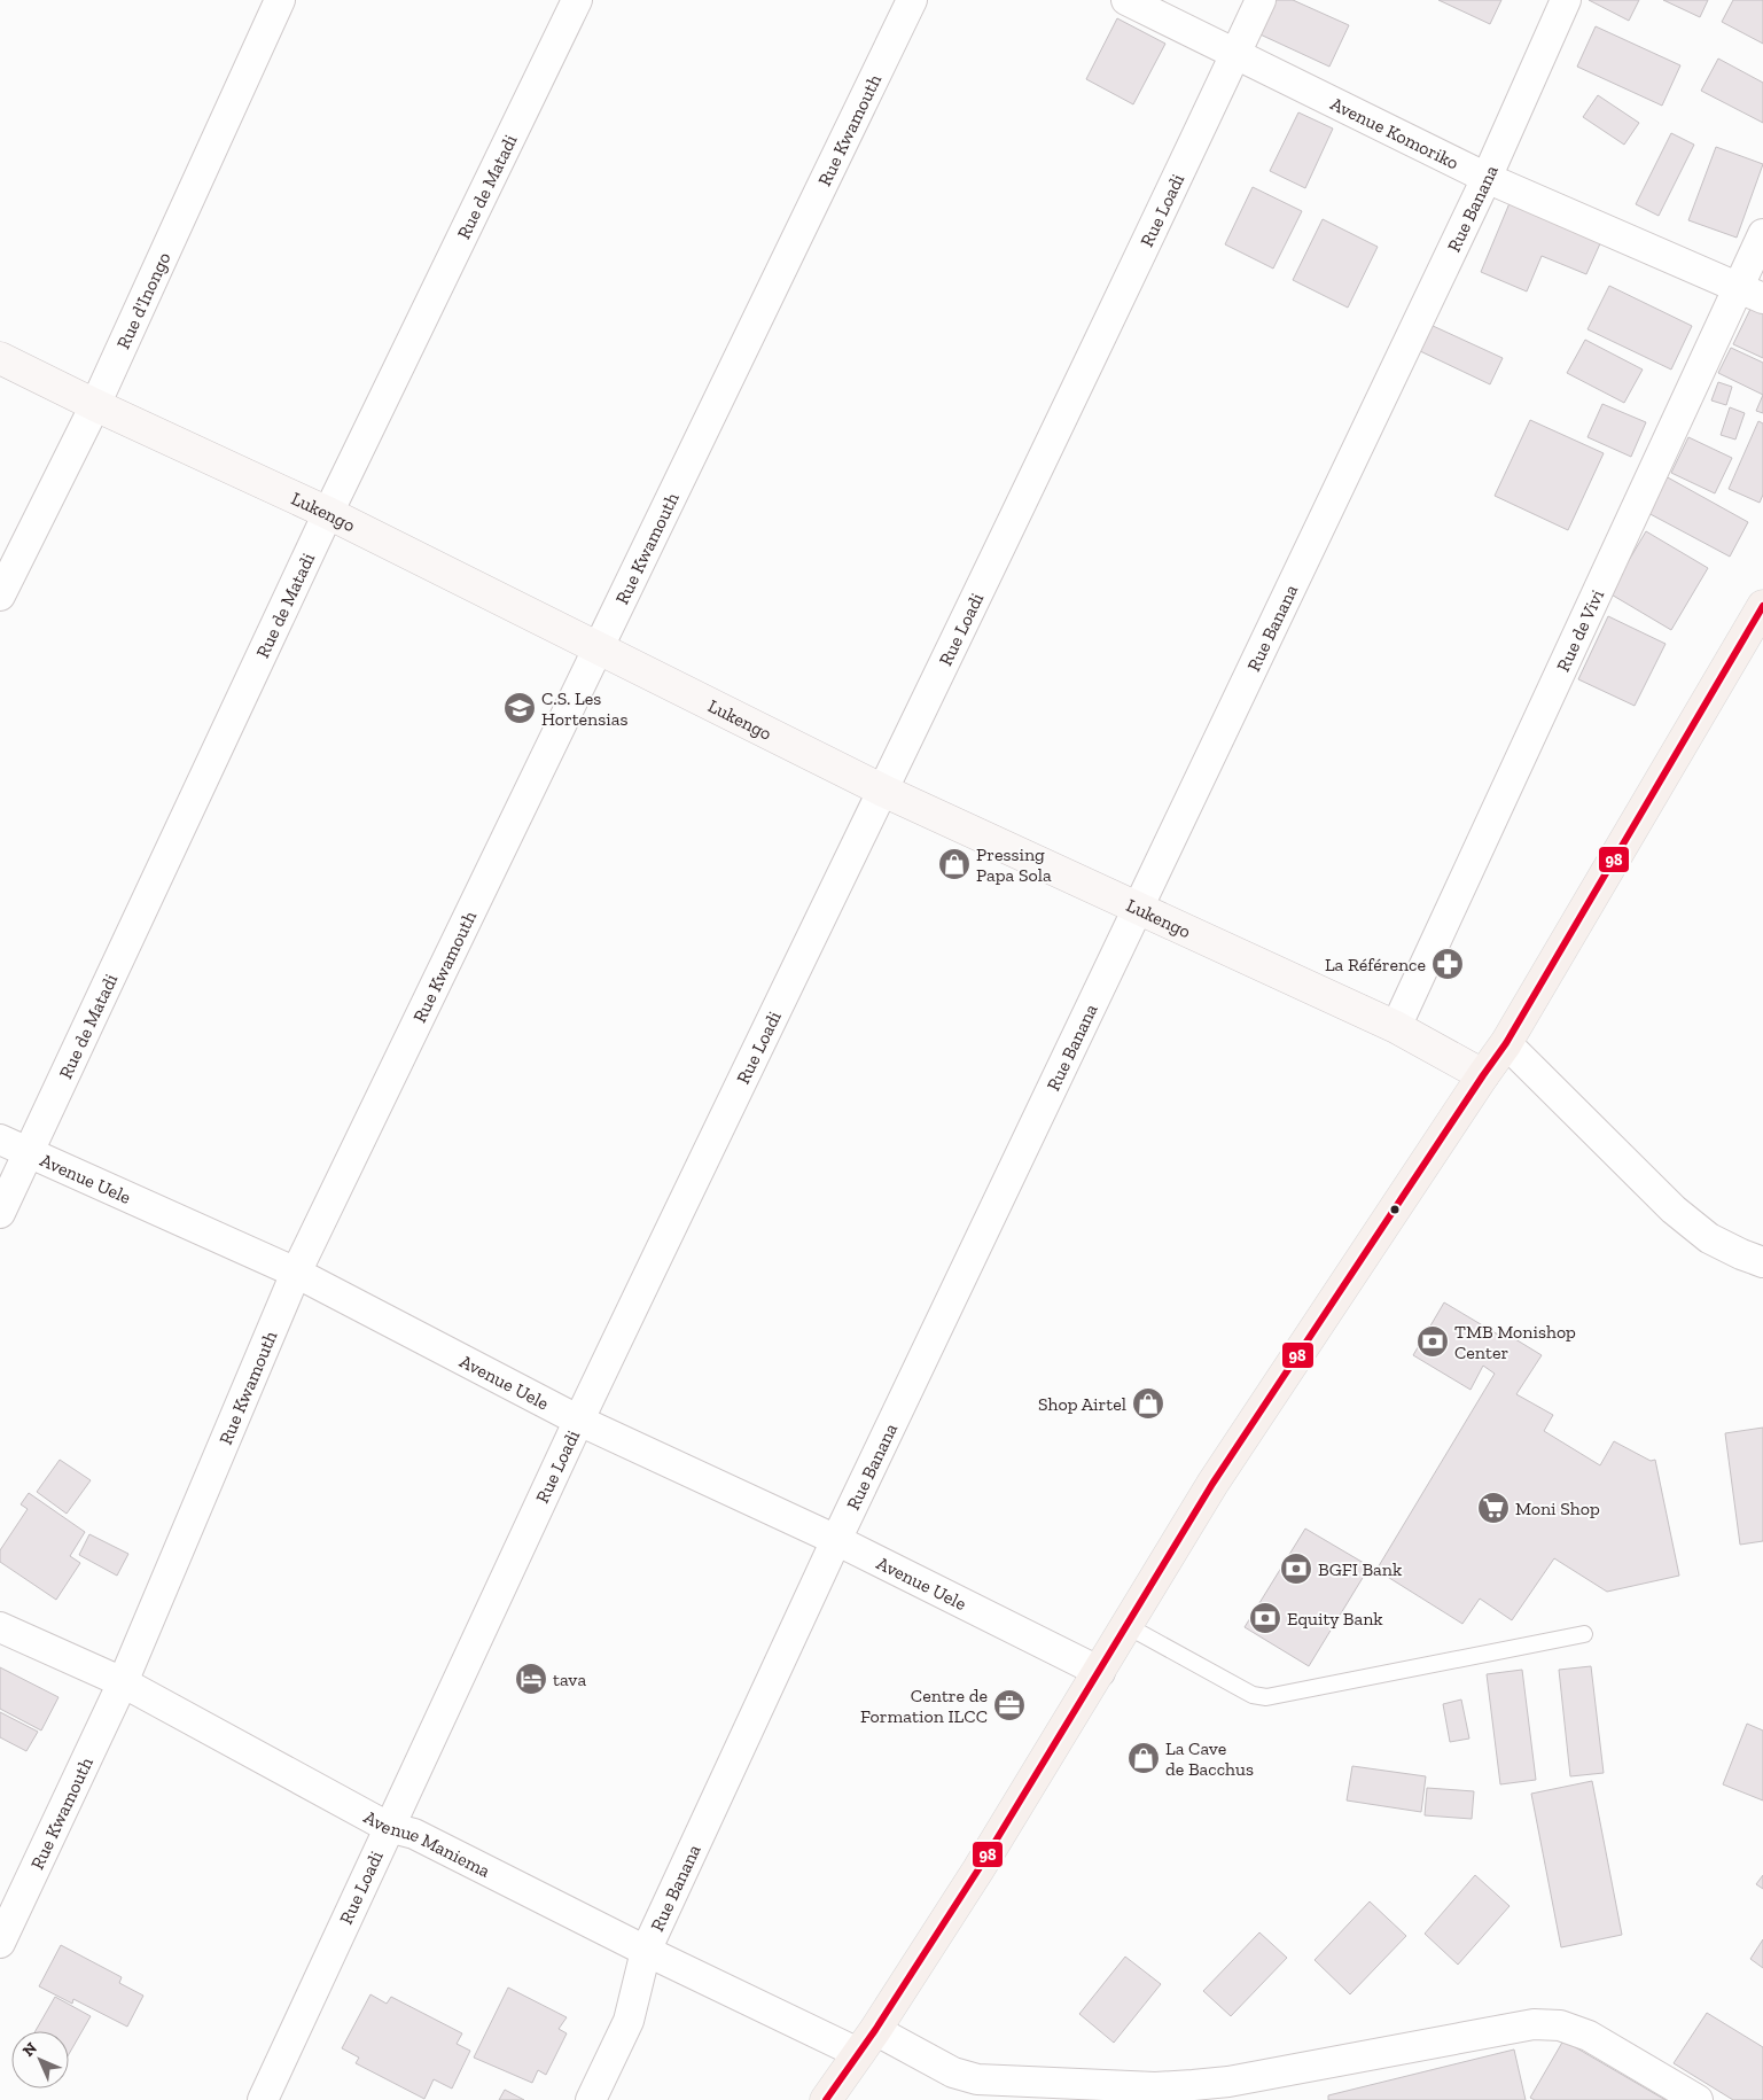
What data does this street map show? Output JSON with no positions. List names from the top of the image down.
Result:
{
  "streets": {
    "street": [
      "Rue Kwamouth",
      "Avenue Komoriko",
      "Rue de Matadi",
      "Rue Banana",
      "Rue Loadi",
      "Rue d'Inongo",
      "Lukengo",
      "Rue de Vivi",
      "Avenue Uele",
      "Avenue Maniema"
    ]
  },
  "crossings": [
    ["Rue Kwamouth", "Lukengo"],
    ["Rue Kwamouth", "Avenue Uele"],
    ["Rue Kwamouth", "Avenue Maniema"],
    ["Avenue Komoriko", "Rue Banana"],
    ["Avenue Komoriko", "Rue Loadi"],
    ["Avenue Komoriko", "Rue de Vivi"],
    ["Rue de Matadi", "Lukengo"],
    ["Rue de Matadi", "Avenue Uele"],
    ["Rue Banana", "Lukengo"],
    ["Rue Banana", "Avenue Uele"],
    ["Rue Banana", "Avenue Maniema"],
    ["Rue Loadi", "Lukengo"],
    ["Rue Loadi", "Avenue Uele"],
    ["Rue Loadi", "Avenue Maniema"],
    ["Rue d'Inongo", "Lukengo"],
    ["Lukengo", "Rue de Vivi"]
  ],
  "places": {
    "school or university": ["C.S. Les Hortensias"],
    "shop": ["Pressing Papa Sola", "Shop Airtel", "La Cave de Bacchus"],
    "pharmacy": ["La Référence"],
    "bank": ["TMB Monishop Center", "BGFI Bank", "Equity Bank"],
    "supermarket": ["Moni Shop"],
    "hotel": ["tava"],
    "office": ["Centre de Formation ILCC"]
  },
  "lines": ["transit line 98"],
  "north": "top left"
}
